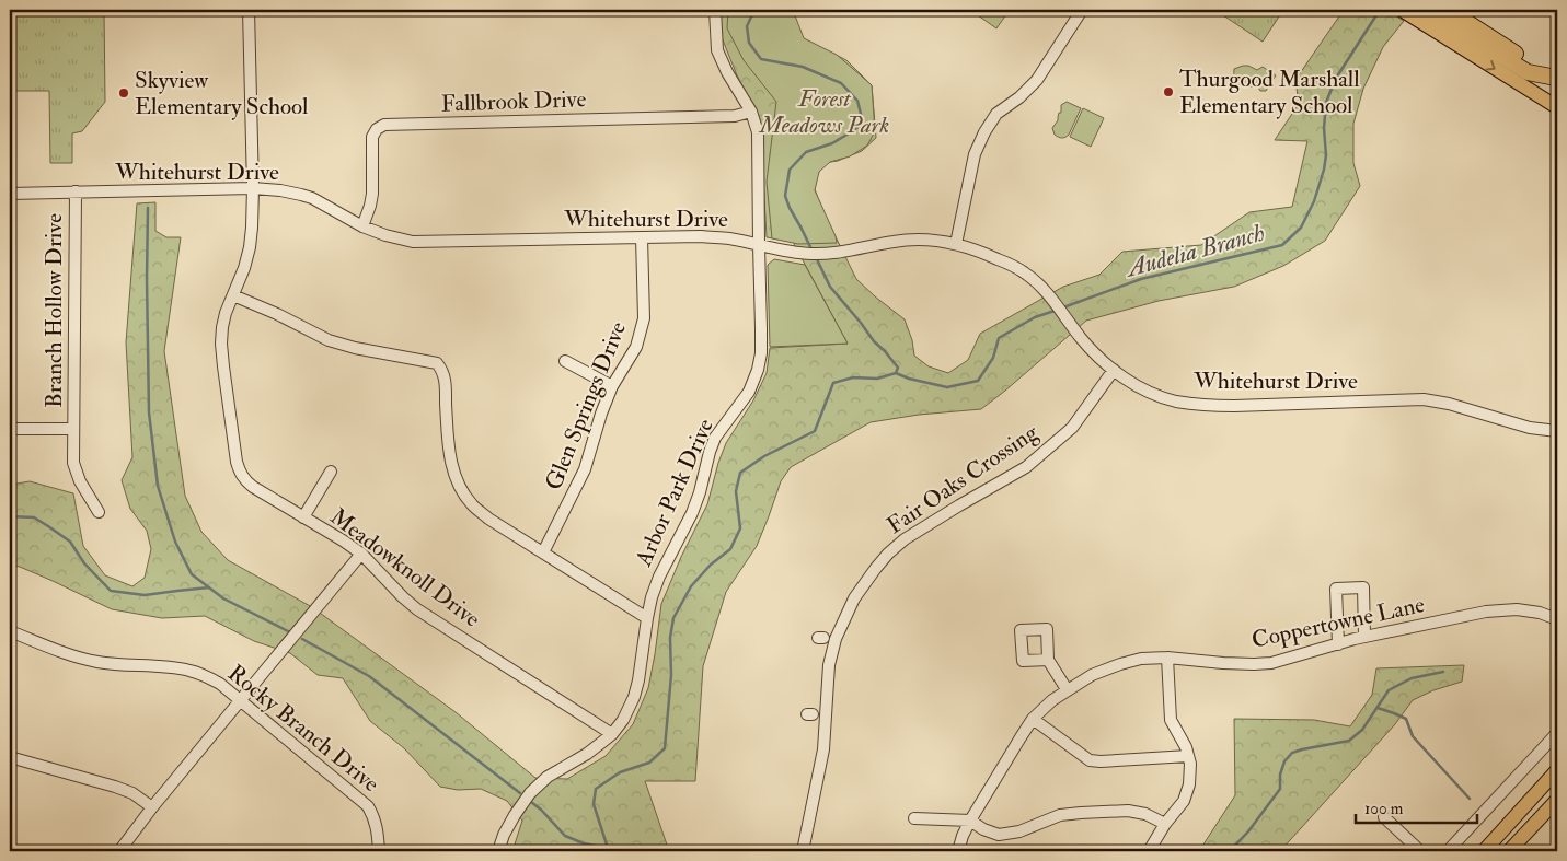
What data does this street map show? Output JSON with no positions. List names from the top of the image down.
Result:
{
  "streets": {
    "street": [
      "Fallbrook Drive",
      "Whitehurst Drive",
      "Branch Hollow Drive",
      "Glen Springs Drive",
      "Fair Oaks Crossing",
      "Arbor Park Drive",
      "Meadowknoll Drive",
      "Coppertowne Lane",
      "Rocky Branch Drive"
    ]
  },
  "crossings": [
    ["Fallbrook Drive", "Whitehurst Drive"],
    ["Fallbrook Drive", "Arbor Park Drive"],
    ["Whitehurst Drive", "Branch Hollow Drive"],
    ["Whitehurst Drive", "Glen Springs Drive"],
    ["Whitehurst Drive", "Fair Oaks Crossing"],
    ["Whitehurst Drive", "Arbor Park Drive"],
    ["Whitehurst Drive", "Meadowknoll Drive"],
    ["Arbor Park Drive", "Meadowknoll Drive"]
  ],
  "water": ["Audelia Branch"],
  "parks": ["Forest Meadows Park"],
  "places": ["Thurgood Marshall Elementary School", "Skyview Elementary School"],
  "scale_bar": "100 m"
}
